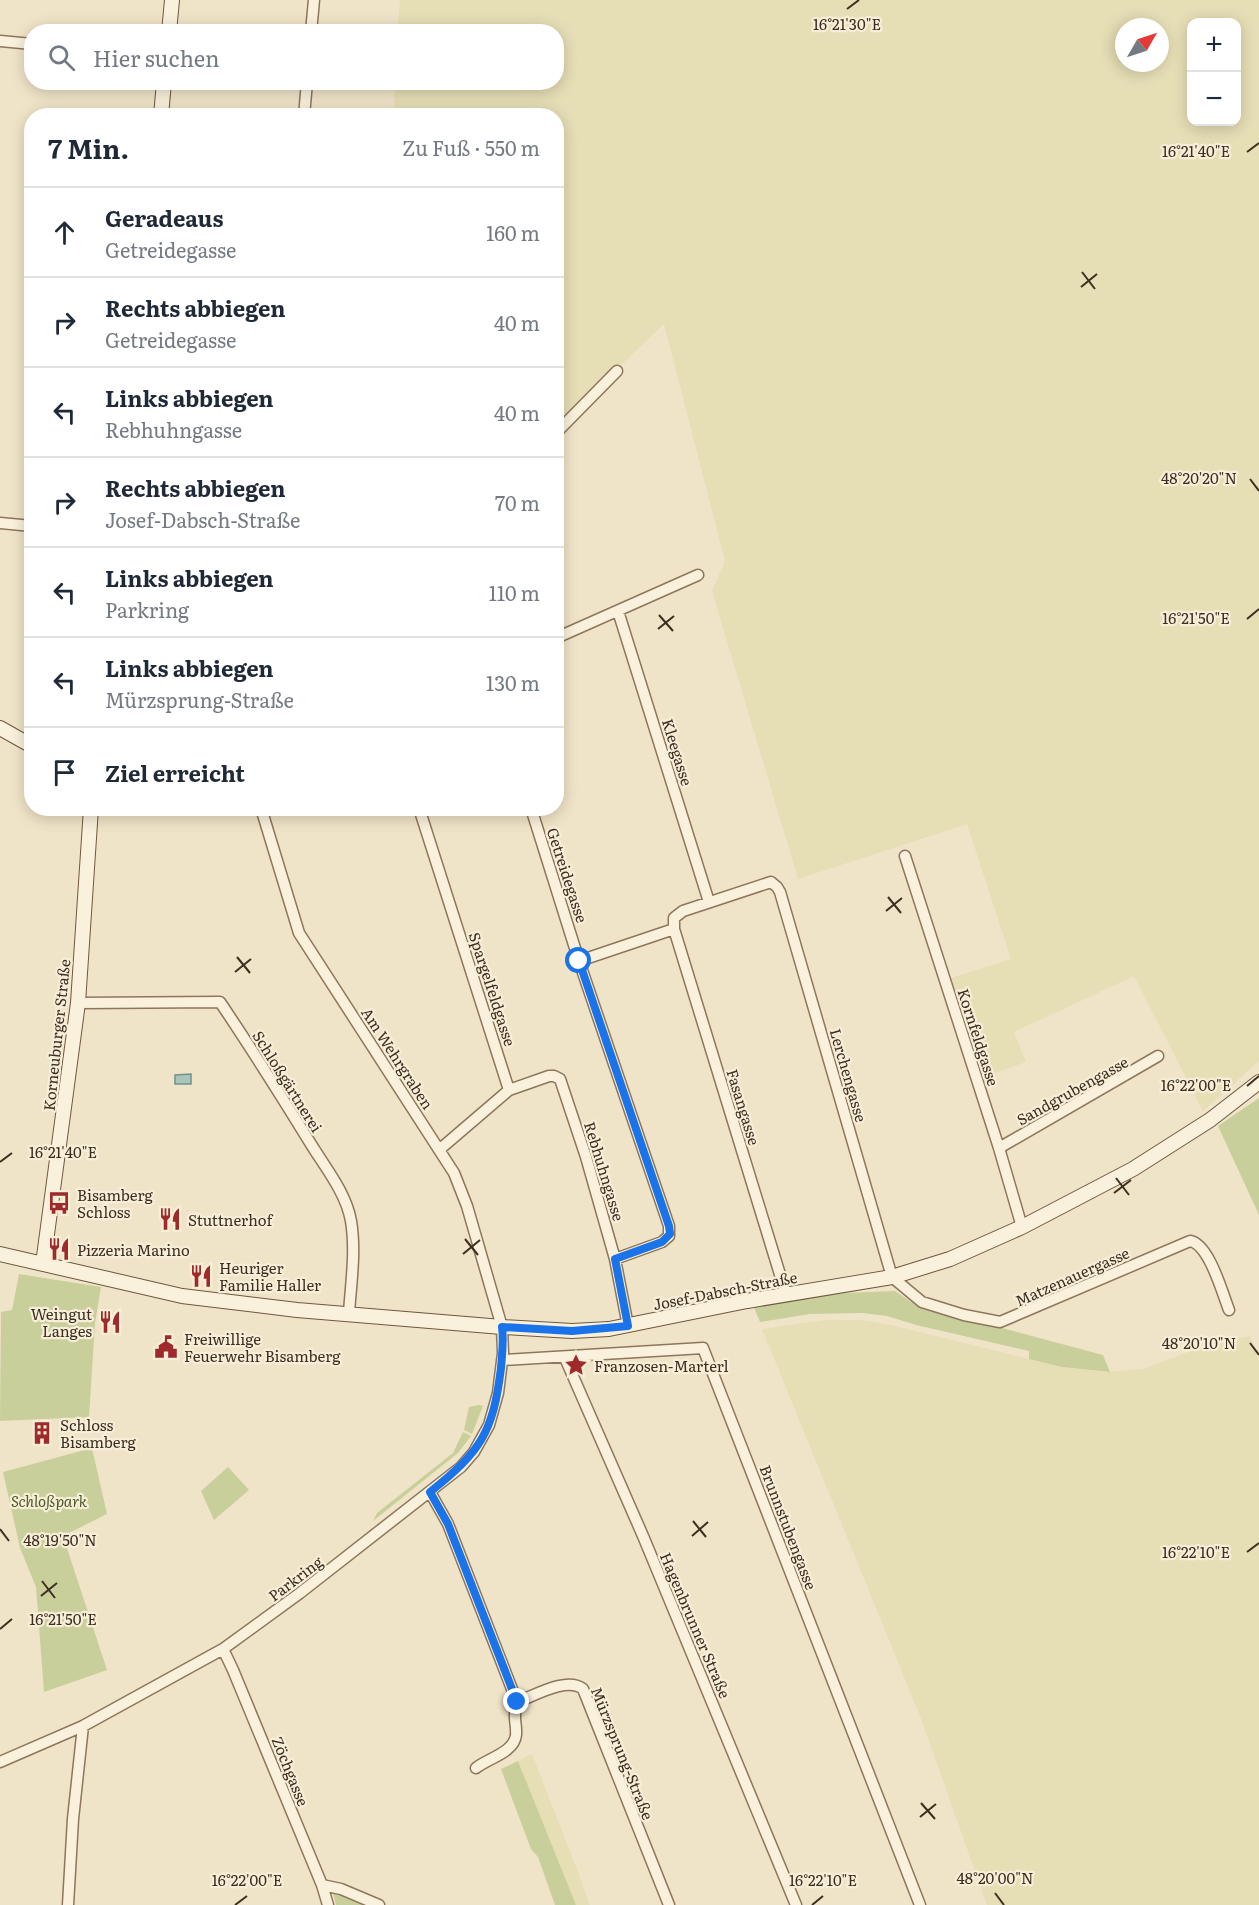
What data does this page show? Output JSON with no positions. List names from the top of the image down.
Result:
{
  "streets": {
    "main road": ["Korneuburger Straße", "Josef-Dabsch-Straße"],
    "street": [
      "Kleegasse",
      "Getreidegasse",
      "Spargelfeldgasse",
      "Kornfeldgasse",
      "Am Wehrgraben",
      "Lerchengasse",
      "Schloßgärtnerei",
      "Sandgrubengasse",
      "Fasangasse",
      "Rebhuhngasse",
      "Matzenauergasse",
      "Brunnstubengasse",
      "Parkring",
      "Hagenbrunner Straße",
      "Mürzsprung-Straße",
      "Zöchgasse"
    ]
  },
  "crossings": [
    ["Kleegasse", "Lerchengasse"],
    ["Getreidegasse", "Rebhuhngasse"],
    ["Spargelfeldgasse", "Rebhuhngasse"],
    ["Korneuburger Straße", "Schloßgärtnerei"],
    ["Korneuburger Straße", "Josef-Dabsch-Straße"],
    ["Kornfeldgasse", "Sandgrubengasse"],
    ["Kornfeldgasse", "Josef-Dabsch-Straße"],
    ["Am Wehrgraben", "Josef-Dabsch-Straße"],
    ["Am Wehrgraben", "Parkring"],
    ["Lerchengasse", "Matzenauergasse"],
    ["Lerchengasse", "Josef-Dabsch-Straße"],
    ["Schloßgärtnerei", "Josef-Dabsch-Straße"],
    ["Fasangasse", "Josef-Dabsch-Straße"],
    ["Rebhuhngasse", "Josef-Dabsch-Straße"],
    ["Matzenauergasse", "Josef-Dabsch-Straße"],
    ["Josef-Dabsch-Straße", "Parkring"],
    ["Brunnstubengasse", "Parkring"],
    ["Brunnstubengasse", "Hagenbrunner Straße"],
    ["Parkring", "Zöchgasse"]
  ],
  "parks": ["Schloßpark"],
  "places": {
    "bus stop": ["Bisamberg Schloss"],
    "restaurant": [
      "Stuttnerhof",
      "Pizzeria Marino",
      "Heuriger Familie Haller",
      "Weingut Langes"
    ],
    "public building": ["Freiwillige Feuerwehr Bisamberg"],
    "place": ["Franzosen-Marterl"],
    "building": ["Schloss Bisamberg"]
  },
  "north": "top right",
  "page": {
    "map_buttons": ["+", "−"],
    "search": "Hier suchen",
    "heading": ["7 Min.", "Zu Fuß · 550 m"],
    "list": [
      ["Geradeaus", "Getreidegasse", "160 m"],
      ["Rechts abbiegen", "Getreidegasse", "40 m"],
      ["Links abbiegen", "Rebhuhngasse", "40 m"],
      ["Rechts abbiegen", "Josef-Dabsch-Straße", "70 m"],
      ["Links abbiegen", "Parkring", "110 m"],
      ["Links abbiegen", "Mürzsprung-Straße", "130 m"],
      "Ziel erreicht"
    ]
  },
  "coordinates": [
    "16°21'30\"E",
    "16°21'40\"E",
    "48°20'20\"N",
    "16°21'50\"E",
    "16°22'00\"E",
    "48°20'10\"N",
    "48°19'50\"N",
    "16°22'10\"E",
    "48°20'00\"N"
  ]
}
